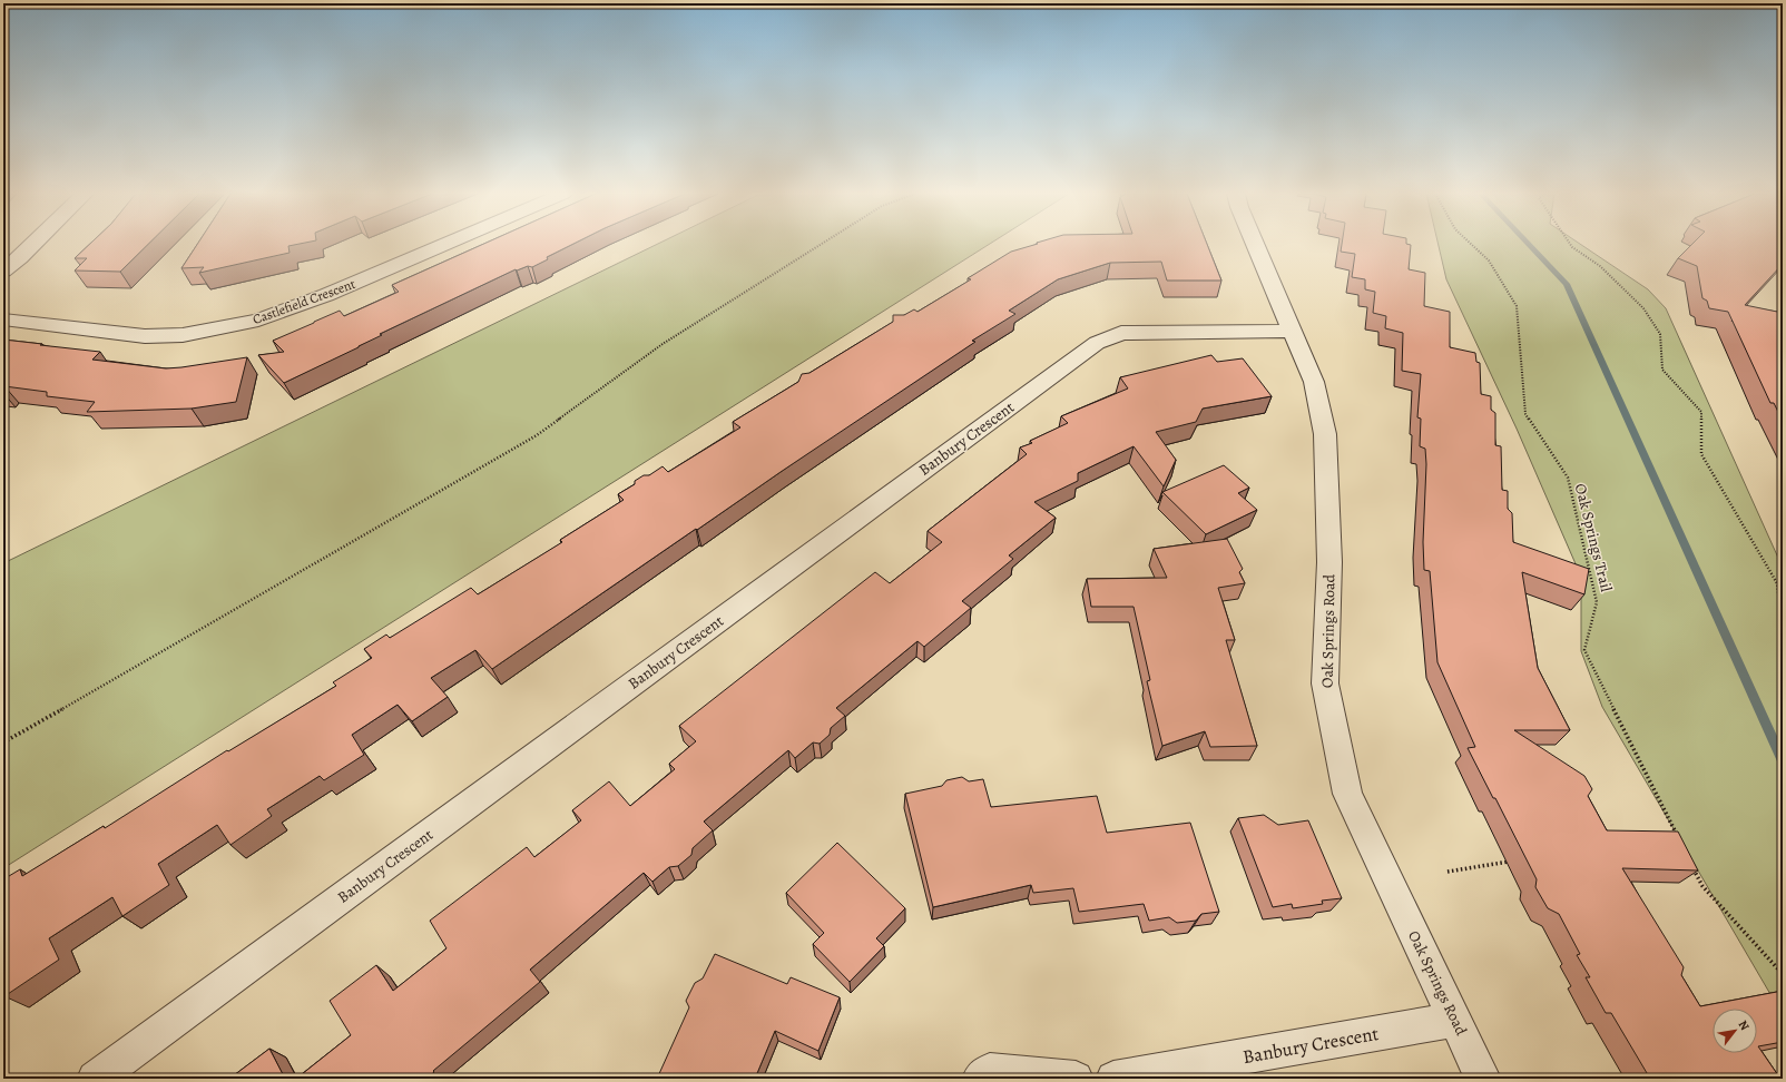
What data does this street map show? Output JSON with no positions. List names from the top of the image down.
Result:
{
  "streets": {
    "street": ["Castlefield Crescent", "Banbury Crescent", "Oak Springs Road"],
    "path": ["Oak Springs Trail"]
  },
  "crossings": [
    ["Banbury Crescent", "Oak Springs Road"]
  ],
  "north": "top right"
}
